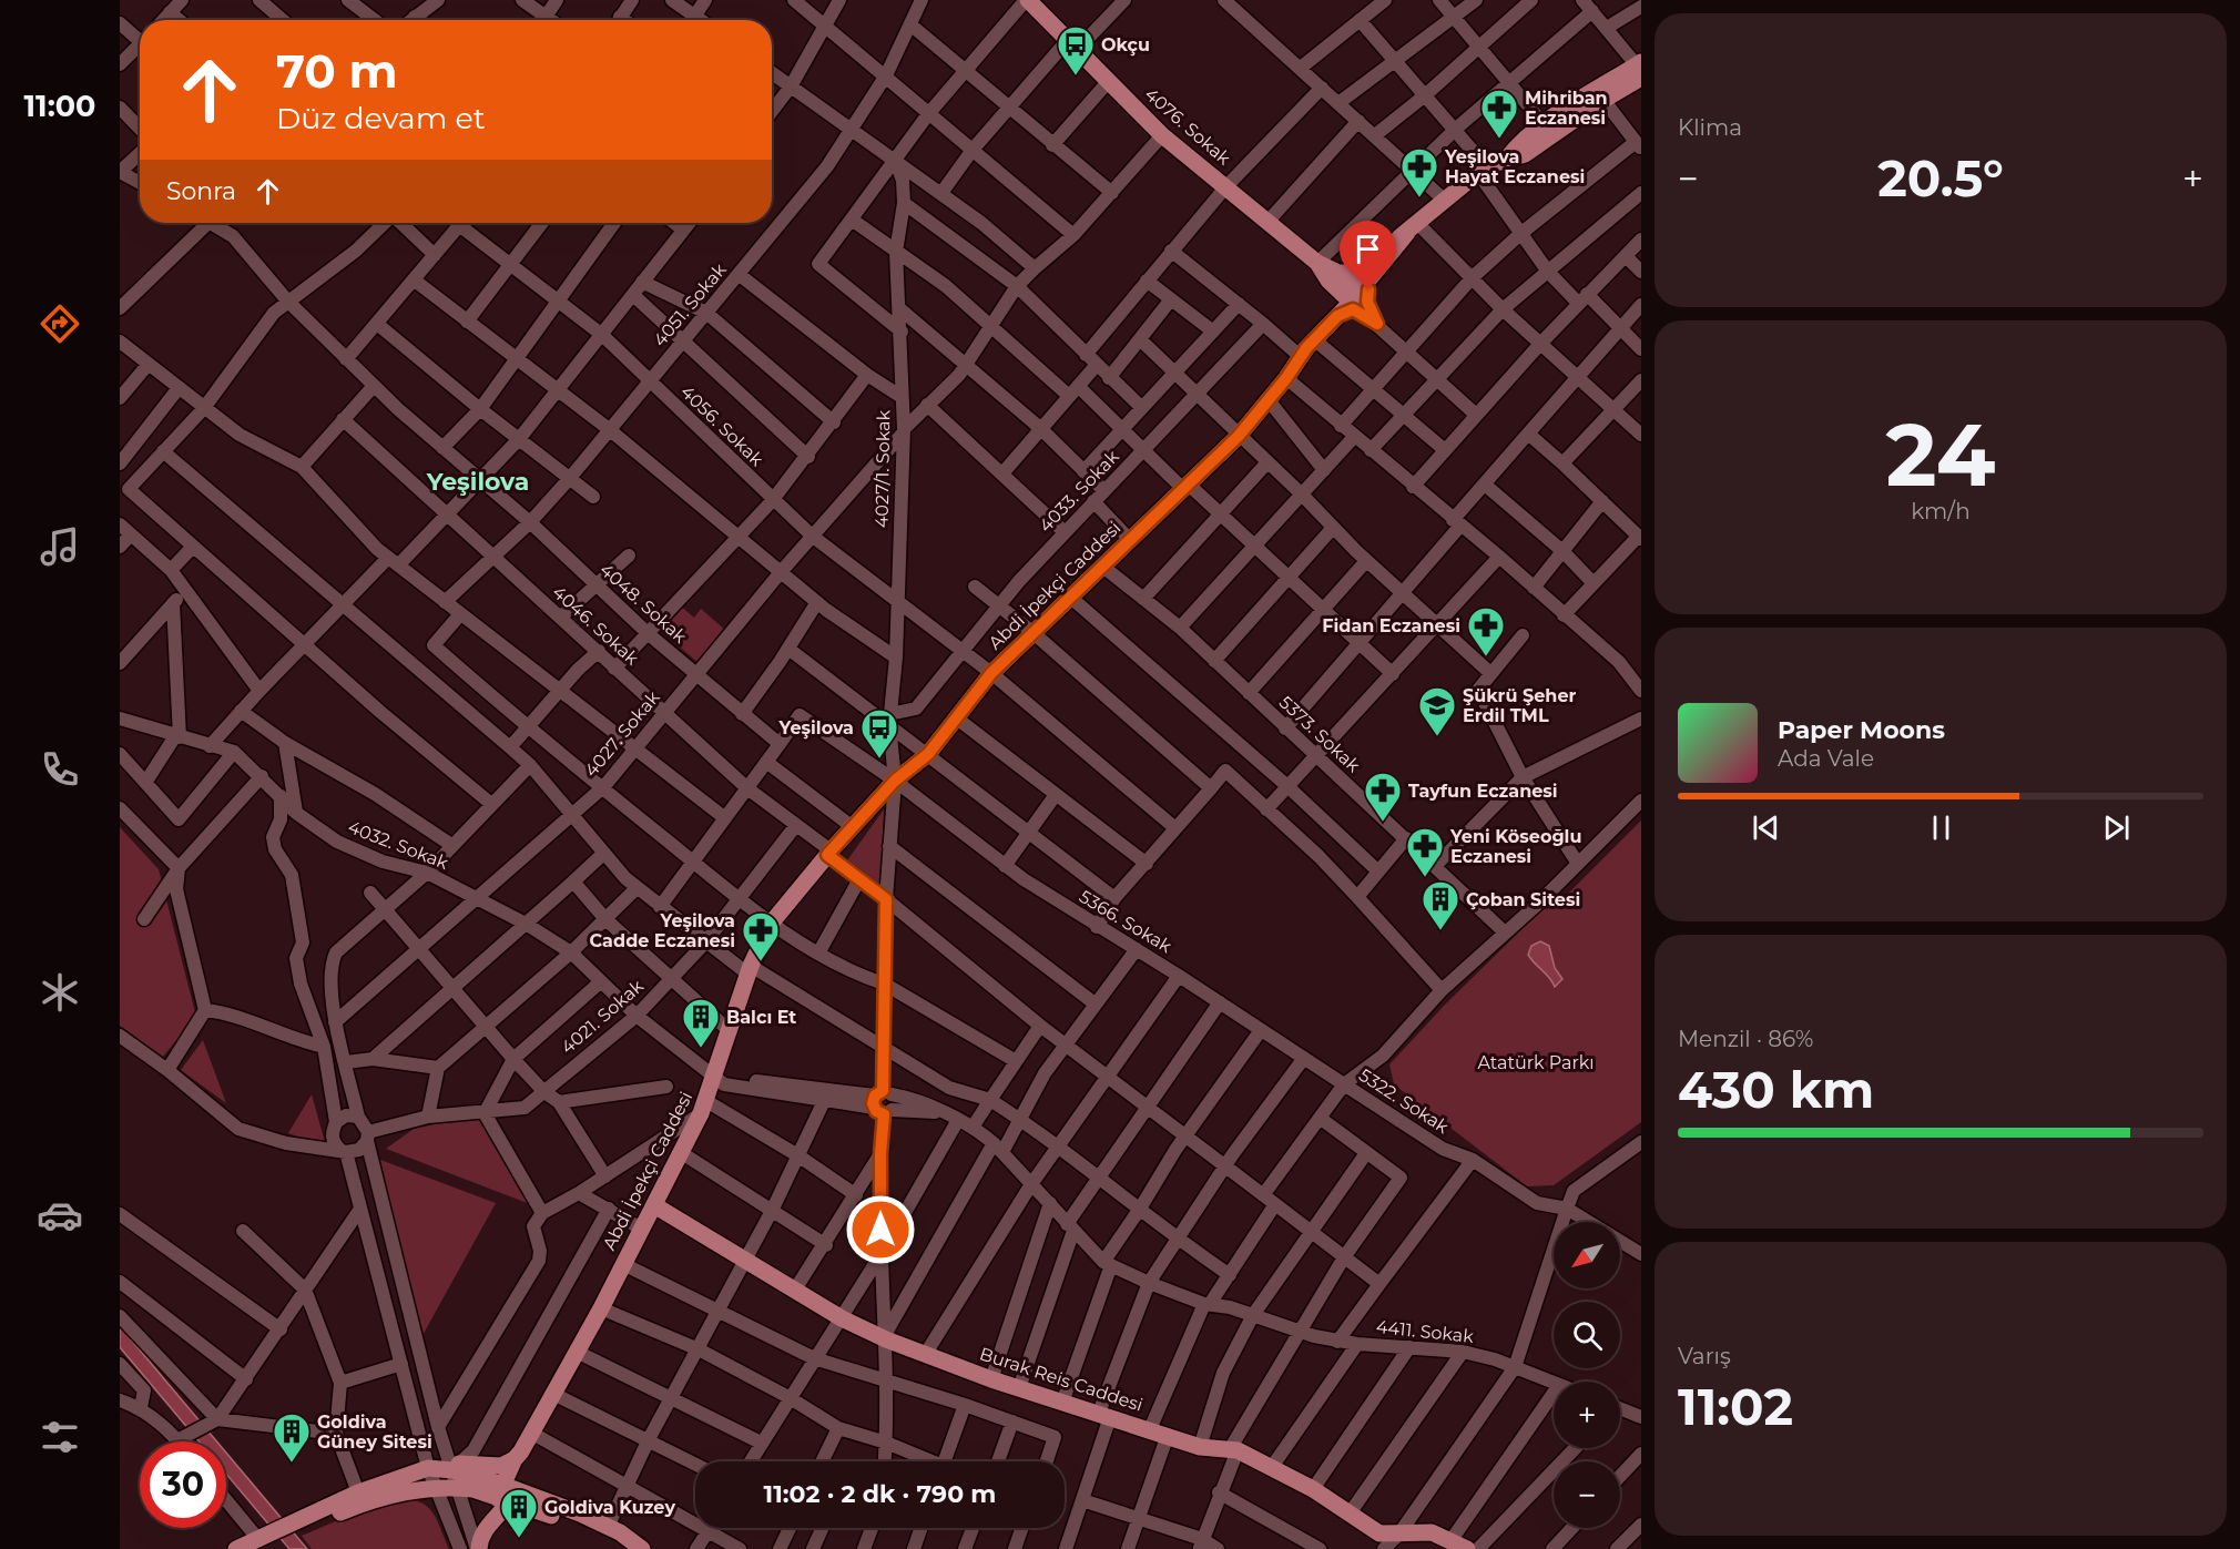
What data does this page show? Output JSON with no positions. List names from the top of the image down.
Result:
{
  "streets": {
    "main road": ["4076. Sokak", "Abdi İpekçi Caddesi", "Burak Reis Caddesi"],
    "street": [
      "4051. Sokak",
      "4056. Sokak",
      "4027/1. Sokak",
      "4033. Sokak",
      "4048. Sokak",
      "4046. Sokak",
      "4027. Sokak",
      "5373. Sokak",
      "4032. Sokak",
      "5366. Sokak",
      "4021. Sokak",
      "5322. Sokak",
      "4411. Sokak"
    ]
  },
  "crossings": [
    ["4076. Sokak", "Abdi İpekçi Caddesi"],
    ["4076. Sokak", "4027. Sokak"],
    ["4051. Sokak", "4056. Sokak"],
    ["4051. Sokak", "4048. Sokak"],
    ["4051. Sokak", "4046. Sokak"],
    ["4056. Sokak", "4027/1. Sokak"],
    ["4056. Sokak", "4033. Sokak"],
    ["4056. Sokak", "Abdi İpekçi Caddesi"],
    ["4056. Sokak", "4027. Sokak"],
    ["4027/1. Sokak", "4033. Sokak"],
    ["4027/1. Sokak", "Abdi İpekçi Caddesi"],
    ["4027/1. Sokak", "4046. Sokak"],
    ["4027/1. Sokak", "4027. Sokak"],
    ["4027/1. Sokak", "5366. Sokak"],
    ["4027/1. Sokak", "Burak Reis Caddesi"],
    ["Abdi İpekçi Caddesi", "4046. Sokak"],
    ["Abdi İpekçi Caddesi", "5373. Sokak"],
    ["Abdi İpekçi Caddesi", "4032. Sokak"],
    ["Abdi İpekçi Caddesi", "5366. Sokak"],
    ["Abdi İpekçi Caddesi", "Burak Reis Caddesi"],
    ["4048. Sokak", "4027. Sokak"],
    ["4046. Sokak", "4027. Sokak"],
    ["4046. Sokak", "4021. Sokak"],
    ["4027. Sokak", "4032. Sokak"],
    ["5373. Sokak", "5322. Sokak"],
    ["4032. Sokak", "4021. Sokak"],
    ["5366. Sokak", "5322. Sokak"]
  ],
  "districts": ["Yeşilova"],
  "parks": ["Atatürk Parkı"],
  "places": {
    "bus stop": ["Okçu", "Yeşilova"],
    "pharmacy": [
      "Mihriban Eczanesi",
      "Yeşilova Hayat Eczanesi",
      "Fidan Eczanesi",
      "Tayfun Eczanesi",
      "Yeni Köseoğlu Eczanesi",
      "Yeşilova Cadde Eczanesi"
    ],
    "school or university": ["Şükrü Şeher Erdil TML"],
    "building": [
      "Çoban Sitesi",
      "Balcı Et",
      "Goldiva Güney Sitesi",
      "Goldiva Kuzey"
    ]
  },
  "north": "bottom left",
  "page": {
    "tabs": "11:00",
    "tile": [
      "Klima",
      ["24", "km/h"],
      ["Menzil · 86%", "430 km"],
      ["Varış", "11:02"]
    ],
    "turn": ["70 m", "Düz devam et"],
    "heat": ["−", "20.5°", "+"],
    "then": "Sonra",
    "song": ["Paper Moons", "Ada Vale"],
    "map_buttons": ["+", "−"],
    "limit": "30",
    "trip": "11:02 · 2 dk · 790 m"
  }
}
